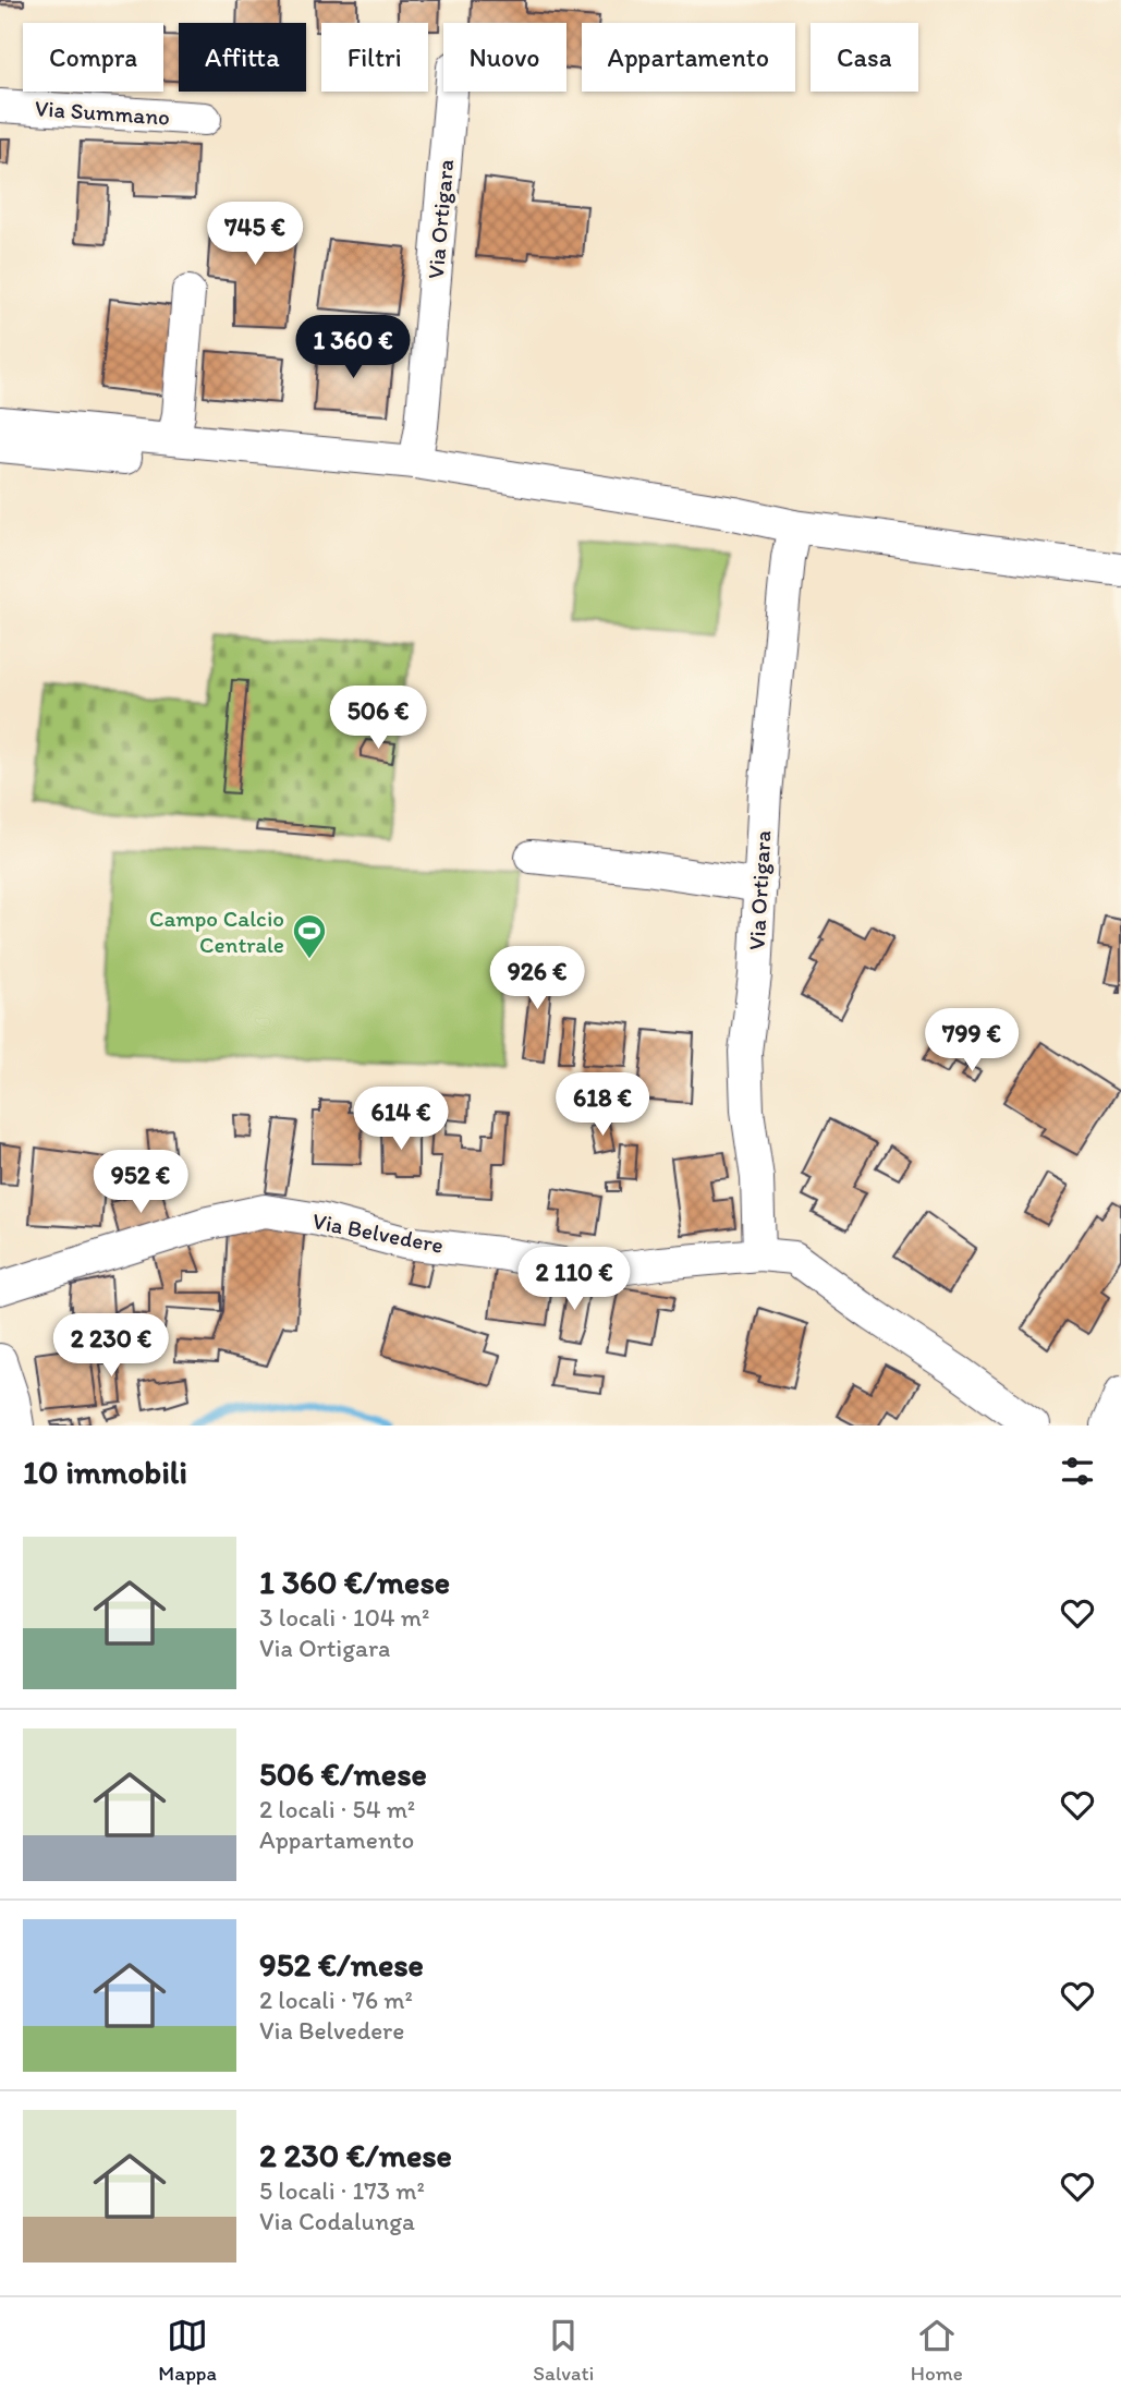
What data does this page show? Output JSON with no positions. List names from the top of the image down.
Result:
{
  "streets": {
    "street": ["Via Summano", "Via Ortigara", "Via Belvedere"]
  },
  "crossings": [
    ["Via Ortigara", "Via Belvedere"]
  ],
  "places": {
    "sports": ["Campo Calcio Centrale"]
  },
  "page": {
    "chip": [
      "Compra",
      "Affitta",
      "Filtri",
      "Nuovo",
      "Appartamento",
      "Casa"
    ],
    "price": [
      "745 €",
      "1 360 €",
      "506 €",
      "926 €",
      "799 €",
      "618 €",
      "614 €",
      "952 €",
      "2 110 €",
      "2 230 €"
    ],
    "heading": "10 immobili",
    "list": [
      {
        "name": "1 360 €/mese",
        "note": "3 locali · 104 m² · Via Ortigara"
      },
      {
        "name": "506 €/mese",
        "note": "2 locali · 54 m² · Appartamento"
      },
      {
        "name": "952 €/mese",
        "note": "2 locali · 76 m² · Via Belvedere"
      },
      {
        "name": "2 230 €/mese",
        "note": "5 locali · 173 m² · Via Codalunga"
      }
    ],
    "tabs": ["Mappa", "Salvati", "Home"]
  }
}
